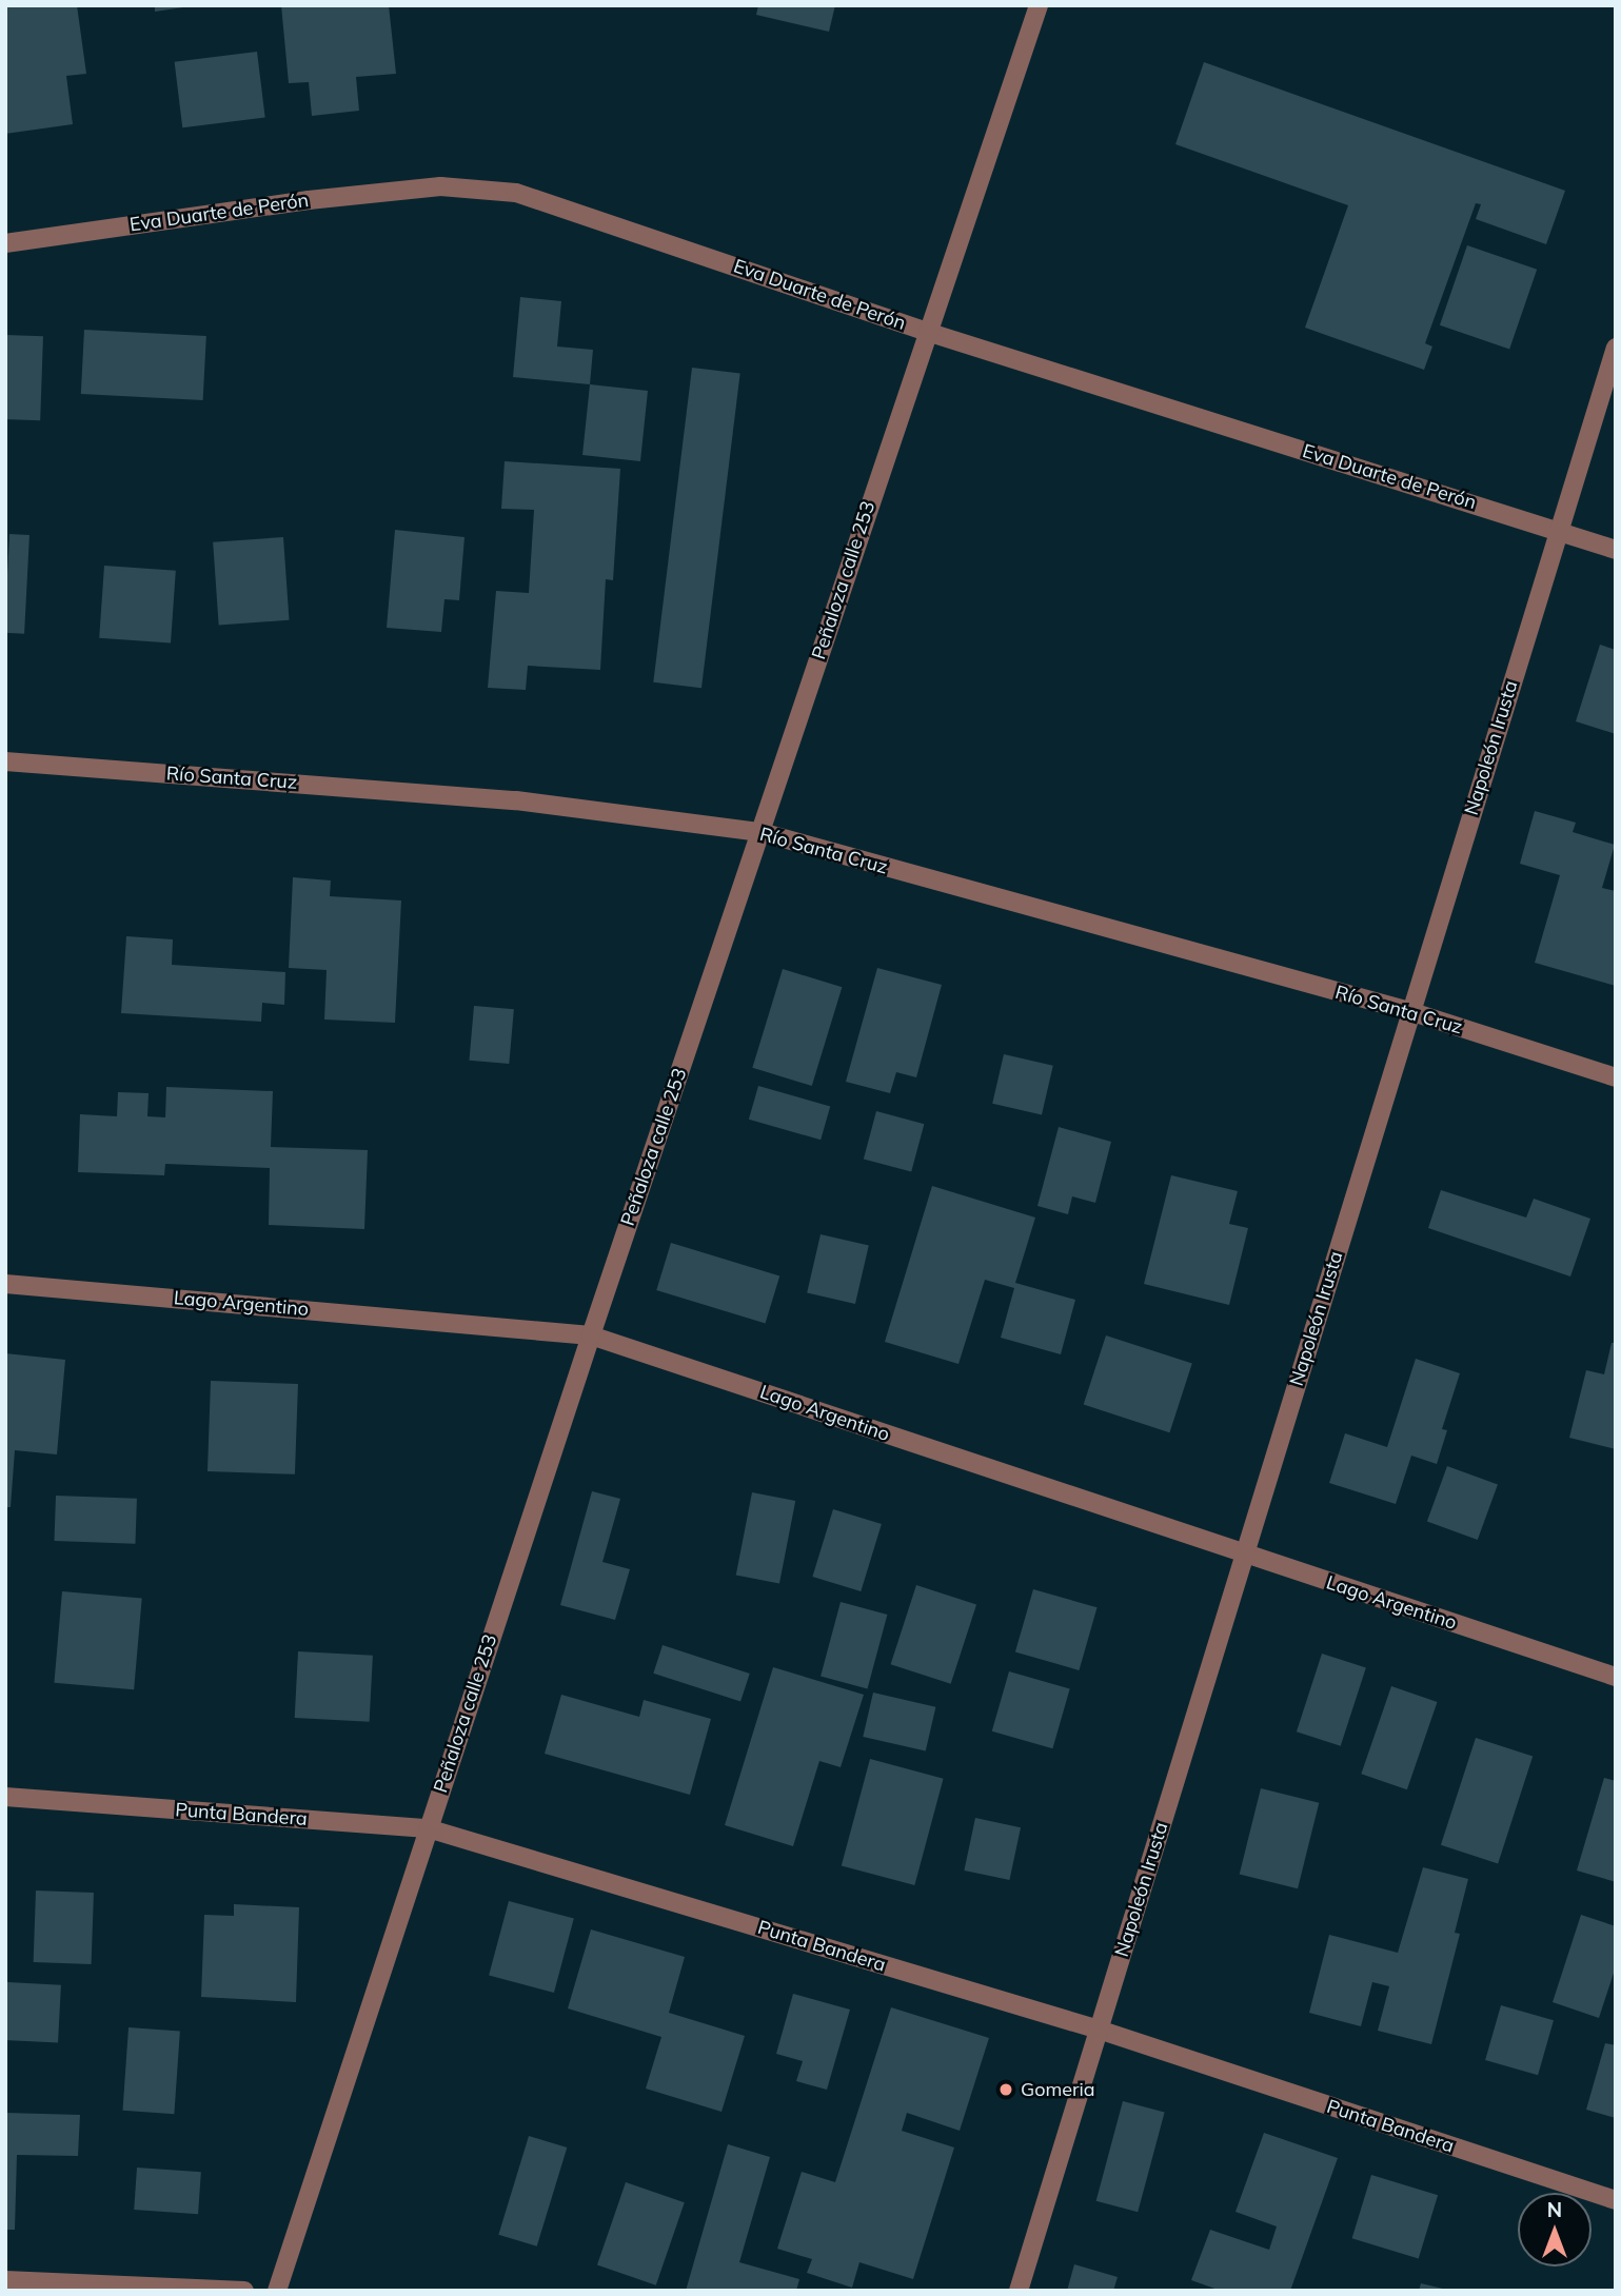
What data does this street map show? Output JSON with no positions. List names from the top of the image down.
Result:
{
  "streets": {
    "street": [
      "Eva Duarte de Perón",
      "Peñaloza calle 253",
      "Napoleón Irusta",
      "Río Santa Cruz",
      "Lago Argentino",
      "Punta Bandera"
    ]
  },
  "crossings": [
    ["Eva Duarte de Perón", "Peñaloza calle 253"],
    ["Eva Duarte de Perón", "Napoleón Irusta"],
    ["Peñaloza calle 253", "Río Santa Cruz"],
    ["Peñaloza calle 253", "Lago Argentino"],
    ["Peñaloza calle 253", "Punta Bandera"],
    ["Napoleón Irusta", "Río Santa Cruz"],
    ["Napoleón Irusta", "Lago Argentino"],
    ["Napoleón Irusta", "Punta Bandera"]
  ],
  "places": ["Gomeria"],
  "north": "top"
}
